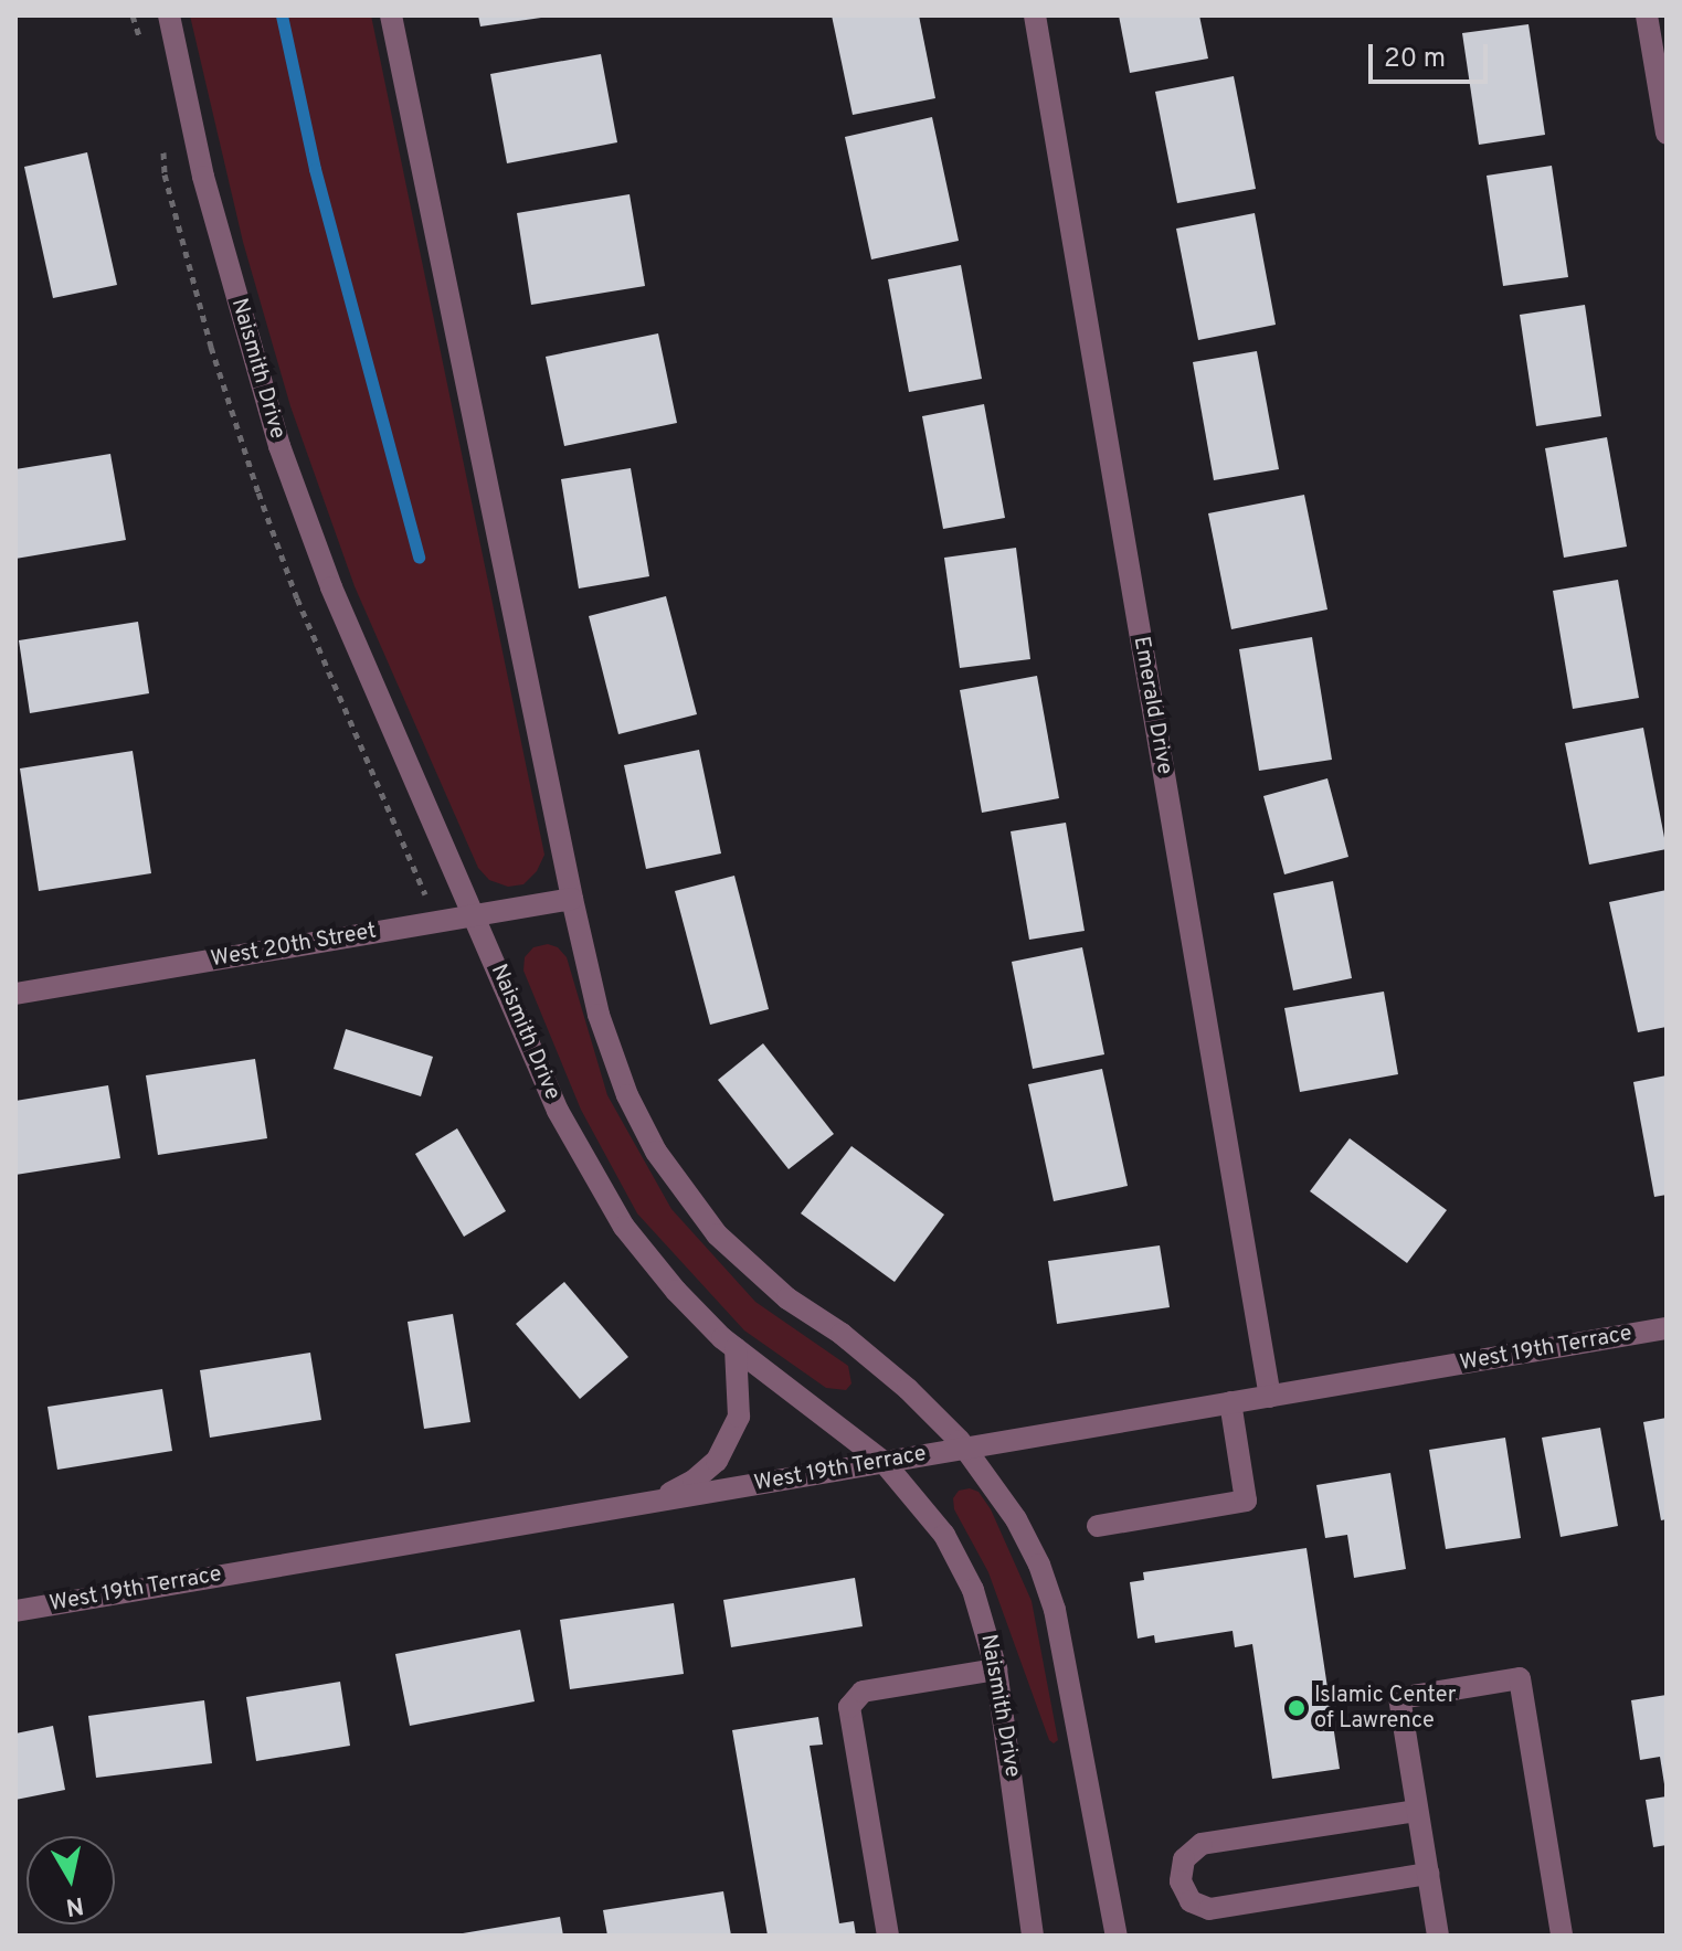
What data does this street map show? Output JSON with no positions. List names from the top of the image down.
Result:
{
  "streets": {
    "street": [
      "Naismith Drive",
      "Emerald Drive",
      "West 20th Street",
      "West 19th Terrace"
    ]
  },
  "crossings": [
    ["Naismith Drive", "West 20th Street"],
    ["Naismith Drive", "West 19th Terrace"],
    ["Emerald Drive", "West 19th Terrace"]
  ],
  "places": ["Islamic Center of Lawrence"],
  "scale_bar": "20 m",
  "north": "bottom"
}
